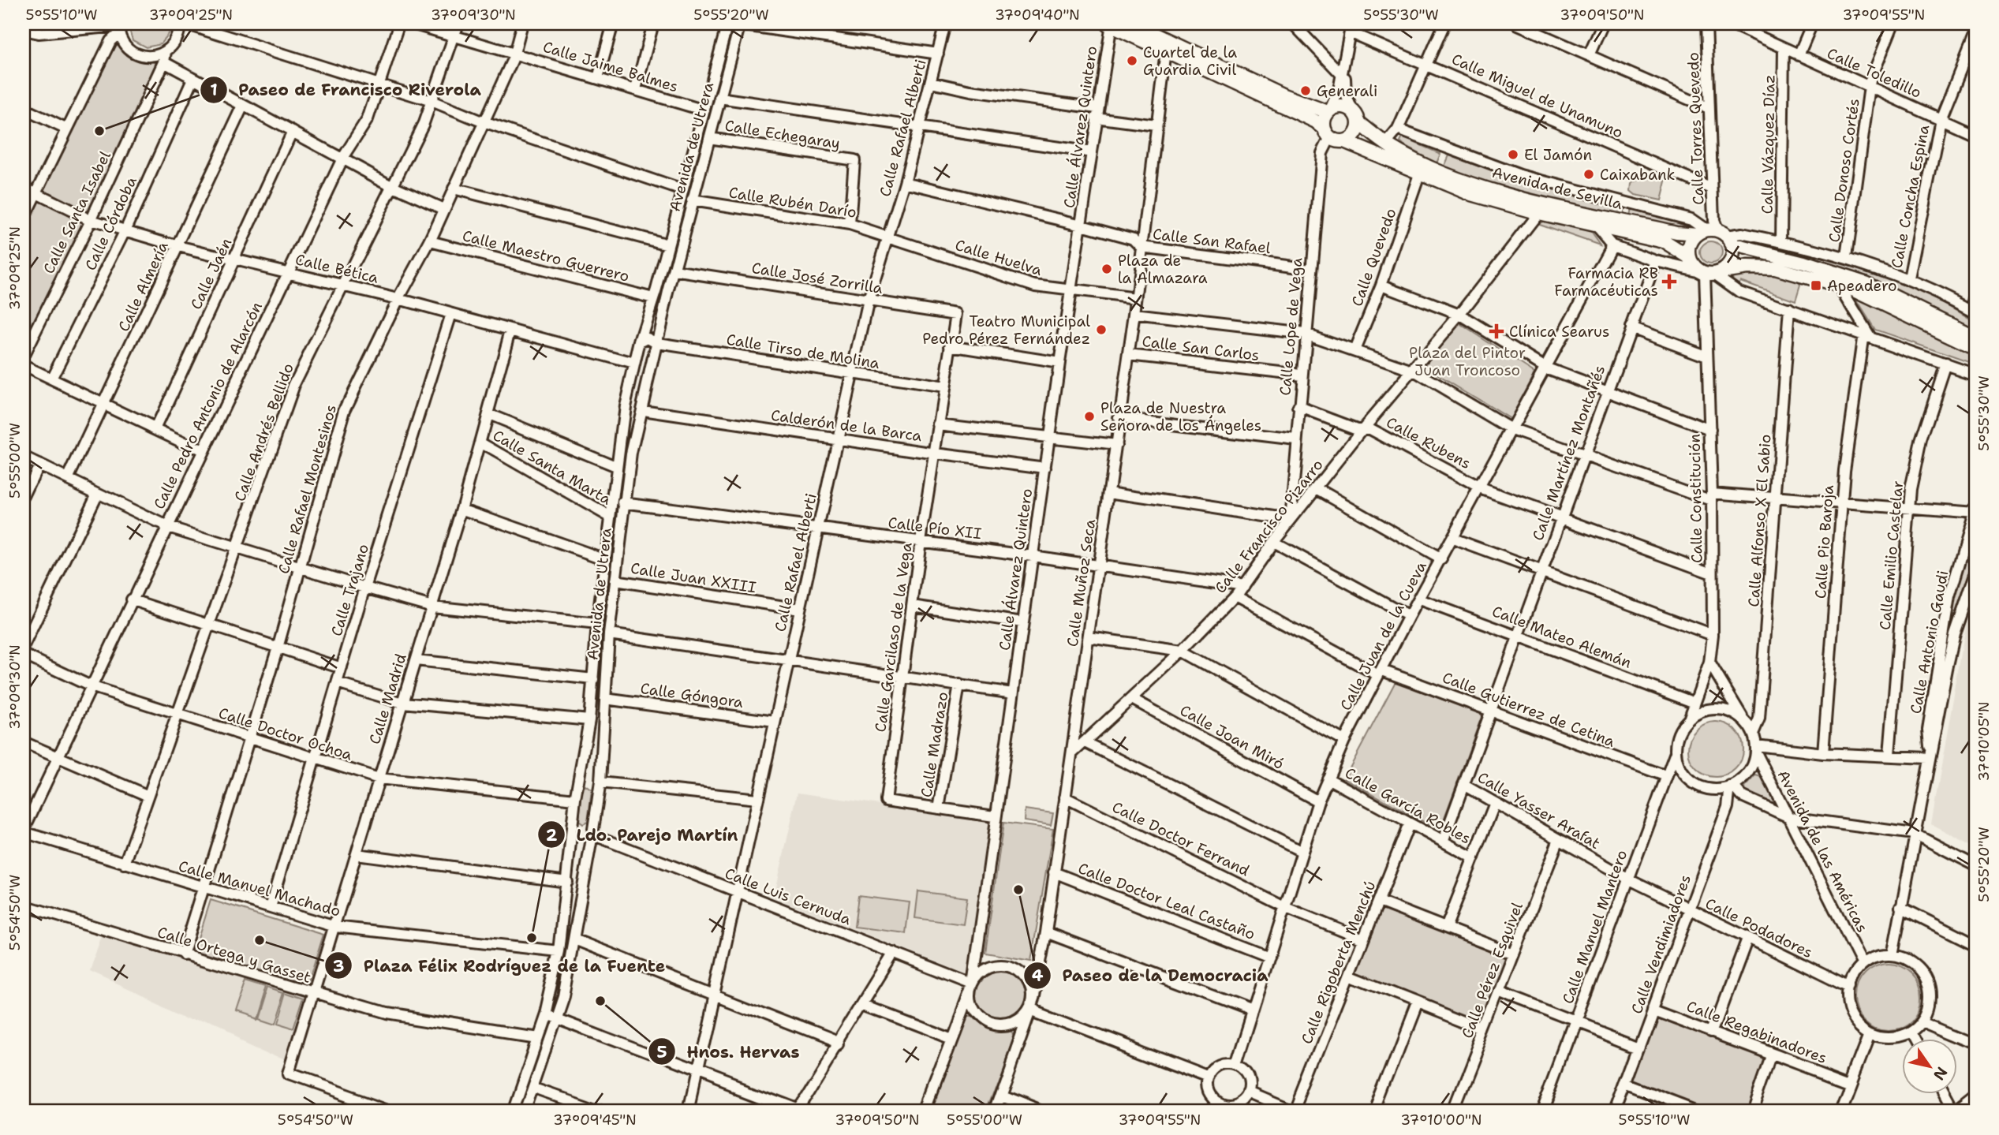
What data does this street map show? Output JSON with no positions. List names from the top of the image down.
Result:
{
  "streets": {
    "main road": ["Avenida de Sevilla"],
    "street": [
      "Calle Jaime Balmes",
      "Calle Toledillo",
      "Calle Miguel de Unamuno",
      "Calle Álvarez Quintero",
      "Calle Rafael Alberti",
      "Calle Torres Quevedo",
      "Calle Echegaray",
      "Calle Vázquez Díaz",
      "Avenida de Utrera",
      "Calle Donoso Cortés",
      "Calle Concha Espina",
      "Calle Rubén Darío",
      "Calle Santa Isabel",
      "Calle Córdoba",
      "Calle San Rafael",
      "Calle Maestro Guerrero",
      "Calle Huelva",
      "Calle Quevedo",
      "Calle Bética",
      "Calle Jaén",
      "Calle José Zorrilla",
      "Calle Almería",
      "Calle Lope de Vega",
      "Calle San Carlos",
      "Calle Tirso de Molina",
      "Calle Pedro Antonio de Alarcón",
      "Calderón de la Barca",
      "Calle Andrés Bellido",
      "Calle Rubens",
      "Calle Martínez Montañés",
      "Calle Santa Marta",
      "Calle Rafael Montesinos",
      "Calle Constitución",
      "Calle Alfonso X El Sabio",
      "Calle Francisco Pizarro",
      "Calle Pío XII",
      "Calle Pio Baroja",
      "Calle Emilio Castelar",
      "Calle Juan XXIII",
      "Calle Muñoz Seca",
      "Calle Trajano",
      "Calle Juan de la Cueva",
      "Calle Mateo Alemán",
      "Calle Garcilaso de la Vega",
      "Calle Antonio Gaudi",
      "Calle Góngora",
      "Calle Madrid",
      "Calle Gutierrez de Cetina",
      "Calle Doctor Ochoa",
      "Calle Joan Miró",
      "Calle Madrazo",
      "Calle García Robles",
      "Calle Yasser Arafat",
      "Calle Doctor Ferrand",
      "Avenida de las Américas",
      "Calle Manuel Machado",
      "Calle Luis Cernuda",
      "Calle Doctor Leal Castaño",
      "Calle Manuel Mantero",
      "Calle Podadores",
      "Calle Vendimiadores",
      "Calle Ortega y Gasset",
      "Calle Rigoberta Menchú",
      "Calle Pérez Esquivel",
      "Calle Regabinadores"
    ]
  },
  "crossings": [
    ["Calle Jaime Balmes", "Avenida de Utrera"],
    ["Calle Jaime Balmes", "Calle Andrés Bellido"],
    ["Calle Jaime Balmes", "Calle Rafael Montesinos"],
    ["Calle Toledillo", "Calle Vázquez Díaz"],
    ["Calle Toledillo", "Calle Donoso Cortés"],
    ["Calle Toledillo", "Calle Concha Espina"],
    ["Calle Miguel de Unamuno", "Calle Torres Quevedo"],
    ["Calle Álvarez Quintero", "Calle San Rafael"],
    ["Calle Álvarez Quintero", "Calle Huelva"],
    ["Calle Álvarez Quintero", "Calderón de la Barca"],
    ["Calle Álvarez Quintero", "Calle Pío XII"],
    ["Calle Álvarez Quintero", "Calle Muñoz Seca"],
    ["Calle Álvarez Quintero", "Calle Luis Cernuda"],
    ["Calle Rafael Alberti", "Calle Rubén Darío"],
    ["Calle Rafael Alberti", "Calle San Rafael"],
    ["Calle Rafael Alberti", "Calle Huelva"],
    ["Calle Rafael Alberti", "Calle José Zorrilla"],
    ["Calle Rafael Alberti", "Calle Tirso de Molina"],
    ["Calle Rafael Alberti", "Calderón de la Barca"],
    ["Calle Rafael Alberti", "Calle Pío XII"],
    ["Calle Rafael Alberti", "Calle Juan XXIII"],
    ["Calle Rafael Alberti", "Calle Góngora"],
    ["Calle Rafael Alberti", "Calle Luis Cernuda"],
    ["Calle Torres Quevedo", "Avenida de Sevilla"],
    ["Calle Echegaray", "Avenida de Utrera"],
    ["Calle Echegaray", "Calle Rubén Darío"],
    ["Calle Vázquez Díaz", "Avenida de Sevilla"],
    ["Avenida de Utrera", "Calle Rubén Darío"],
    ["Avenida de Utrera", "Calle Maestro Guerrero"],
    ["Avenida de Utrera", "Calle Bética"],
    ["Avenida de Utrera", "Calle José Zorrilla"],
    ["Avenida de Utrera", "Calle Tirso de Molina"],
    ["Avenida de Utrera", "Calderón de la Barca"],
    ["Avenida de Utrera", "Calle Santa Marta"],
    ["Avenida de Utrera", "Calle Pío XII"],
    ["Avenida de Utrera", "Calle Juan XXIII"],
    ["Avenida de Utrera", "Calle Góngora"],
    ["Avenida de Utrera", "Calle Doctor Ochoa"],
    ["Avenida de Utrera", "Calle Luis Cernuda"],
    ["Calle Donoso Cortés", "Avenida de Sevilla"],
    ["Avenida de Sevilla", "Calle Concha Espina"],
    ["Avenida de Sevilla", "Calle Quevedo"],
    ["Avenida de Sevilla", "Calle Lope de Vega"],
    ["Avenida de Sevilla", "Calle Martínez Montañés"],
    ["Avenida de Sevilla", "Calle Constitución"],
    ["Avenida de Sevilla", "Calle Alfonso X El Sabio"],
    ["Avenida de Sevilla", "Calle Francisco Pizarro"],
    ["Avenida de Sevilla", "Calle Pio Baroja"],
    ["Avenida de Sevilla", "Calle Emilio Castelar"],
    ["Avenida de Sevilla", "Calle Juan de la Cueva"],
    ["Calle Rubén Darío", "Calle Huelva"],
    ["Calle Santa Isabel", "Calle Bética"],
    ["Calle Córdoba", "Calle Bética"],
    ["Calle San Rafael", "Calle Lope de Vega"],
    ["Calle San Rafael", "Calle Muñoz Seca"],
    ["Calle Maestro Guerrero", "Calle Rafael Montesinos"],
    ["Calle Huelva", "Calle Muñoz Seca"],
    ["Calle Bética", "Calle Jaén"],
    ["Calle Bética", "Calle Almería"],
    ["Calle Bética", "Calle Pedro Antonio de Alarcón"],
    ["Calle Bética", "Calle Andrés Bellido"],
    ["Calle Bética", "Calle Rafael Montesinos"],
    ["Calle Bética", "Calle Trajano"],
    ["Calle Bética", "Calle Madrid"],
    ["Calle José Zorrilla", "Calle Garcilaso de la Vega"],
    ["Calle Lope de Vega", "Calle San Carlos"],
    ["Calle Lope de Vega", "Calle Rubens"],
    ["Calle Lope de Vega", "Calle Francisco Pizarro"],
    ["Calle San Carlos", "Calle Muñoz Seca"],
    ["Calle Tirso de Molina", "Calle Garcilaso de la Vega"],
    ["Calle Pedro Antonio de Alarcón", "Calle Doctor Ochoa"],
    ["Calle Pedro Antonio de Alarcón", "Calle Manuel Machado"],
    ["Calderón de la Barca", "Calle Garcilaso de la Vega"],
    ["Calle Andrés Bellido", "Calle Doctor Ochoa"],
    ["Calle Andrés Bellido", "Calle Manuel Machado"],
    ["Calle Rubens", "Calle Martínez Montañés"],
    ["Calle Rubens", "Calle Constitución"],
    ["Calle Rubens", "Calle Francisco Pizarro"],
    ["Calle Rubens", "Calle Juan de la Cueva"],
    ["Calle Martínez Montañés", "Calle Mateo Alemán"],
    ["Calle Martínez Montañés", "Calle Gutierrez de Cetina"],
    ["Calle Martínez Montañés", "Calle García Robles"],
    ["Calle Martínez Montañés", "Calle Yasser Arafat"],
    ["Calle Santa Marta", "Calle Madrid"],
    ["Calle Rafael Montesinos", "Calle Doctor Ochoa"],
    ["Calle Rafael Montesinos", "Calle Manuel Machado"],
    ["Calle Rafael Montesinos", "Calle Ortega y Gasset"],
    ["Calle Constitución", "Calle Alfonso X El Sabio"],
    ["Calle Constitución", "Calle Mateo Alemán"],
    ["Calle Constitución", "Avenida de las Américas"],
    ["Calle Constitución", "Calle Manuel Mantero"],
    ["Calle Constitución", "Calle Vendimiadores"],
    ["Calle Alfonso X El Sabio", "Avenida de las Américas"],
    ["Calle Alfonso X El Sabio", "Calle Manuel Mantero"],
    ["Calle Alfonso X El Sabio", "Calle Vendimiadores"],
    ["Calle Francisco Pizarro", "Calle Pío XII"],
    ["Calle Francisco Pizarro", "Calle Muñoz Seca"],
    ["Calle Francisco Pizarro", "Calle Gutierrez de Cetina"],
    ["Calle Francisco Pizarro", "Calle Joan Miró"],
    ["Calle Pío XII", "Calle Muñoz Seca"],
    ["Calle Pío XII", "Calle Garcilaso de la Vega"],
    ["Calle Muñoz Seca", "Calle Doctor Ferrand"],
    ["Calle Muñoz Seca", "Calle Luis Cernuda"],
    ["Calle Muñoz Seca", "Calle Doctor Leal Castaño"],
    ["Calle Trajano", "Calle Doctor Ochoa"],
    ["Calle Trajano", "Calle Manuel Machado"],
    ["Calle Juan de la Cueva", "Calle Mateo Alemán"],
    ["Calle Juan de la Cueva", "Calle Gutierrez de Cetina"],
    ["Calle Juan de la Cueva", "Calle Joan Miró"],
    ["Calle Juan de la Cueva", "Calle García Robles"],
    ["Calle Juan de la Cueva", "Calle Doctor Ferrand"],
    ["Calle Juan de la Cueva", "Calle Doctor Leal Castaño"],
    ["Calle Garcilaso de la Vega", "Calle Madrazo"],
    ["Calle Antonio Gaudi", "Avenida de las Américas"],
    ["Calle Antonio Gaudi", "Calle Podadores"],
    ["Calle Madrid", "Calle Doctor Ochoa"],
    ["Calle Madrid", "Calle Manuel Machado"],
    ["Calle Madrid", "Calle Ortega y Gasset"],
    ["Calle Gutierrez de Cetina", "Calle Manuel Mantero"],
    ["Calle García Robles", "Calle Rigoberta Menchú"],
    ["Calle Yasser Arafat", "Calle Manuel Mantero"],
    ["Calle Yasser Arafat", "Calle Podadores"],
    ["Calle Yasser Arafat", "Calle Pérez Esquivel"],
    ["Calle Doctor Ferrand", "Calle Rigoberta Menchú"],
    ["Avenida de las Américas", "Calle Manuel Mantero"],
    ["Avenida de las Américas", "Calle Podadores"],
    ["Avenida de las Américas", "Calle Vendimiadores"],
    ["Calle Manuel Mantero", "Calle Podadores"],
    ["Calle Manuel Mantero", "Calle Vendimiadores"],
    ["Calle Podadores", "Calle Vendimiadores"],
    ["Calle Vendimiadores", "Calle Regabinadores"]
  ],
  "parks": ["Plaza del Pintor Juan Troncoso"],
  "places": {
    "other": [
      "Cuartel de la Guardia Civil",
      "Generali",
      "Paseo de Francisco Riverola",
      "El Jamón",
      "Caixabank",
      "Plaza de la Almazara",
      "Teatro Municipal Pedro Pérez Fernández",
      "Plaza de Nuestra Señora de los Ángeles",
      "Paseo de la Democracia",
      "Ldo. Parejo Martín",
      "Plaza Félix Rodríguez de la Fuente",
      "Hnos. Hervas"
    ],
    "health": ["Farmacia RB Farmacéuticas", "Clínica Searus"],
    "transit": ["Apeadero"]
  },
  "north": "bottom right",
  "coordinates": [
    "5°55'10\"W",
    "37°09'25\"N",
    "37°09'30\"N",
    "5°55'20\"W",
    "37°09'40\"N",
    "5°55'30\"W",
    "37°09'50\"N",
    "37°09'55\"N",
    "5°55'00\"W",
    "37°10'05\"N",
    "5°54'50\"W",
    "37°09'45\"N",
    "37°10'00\"N"
  ]
}
